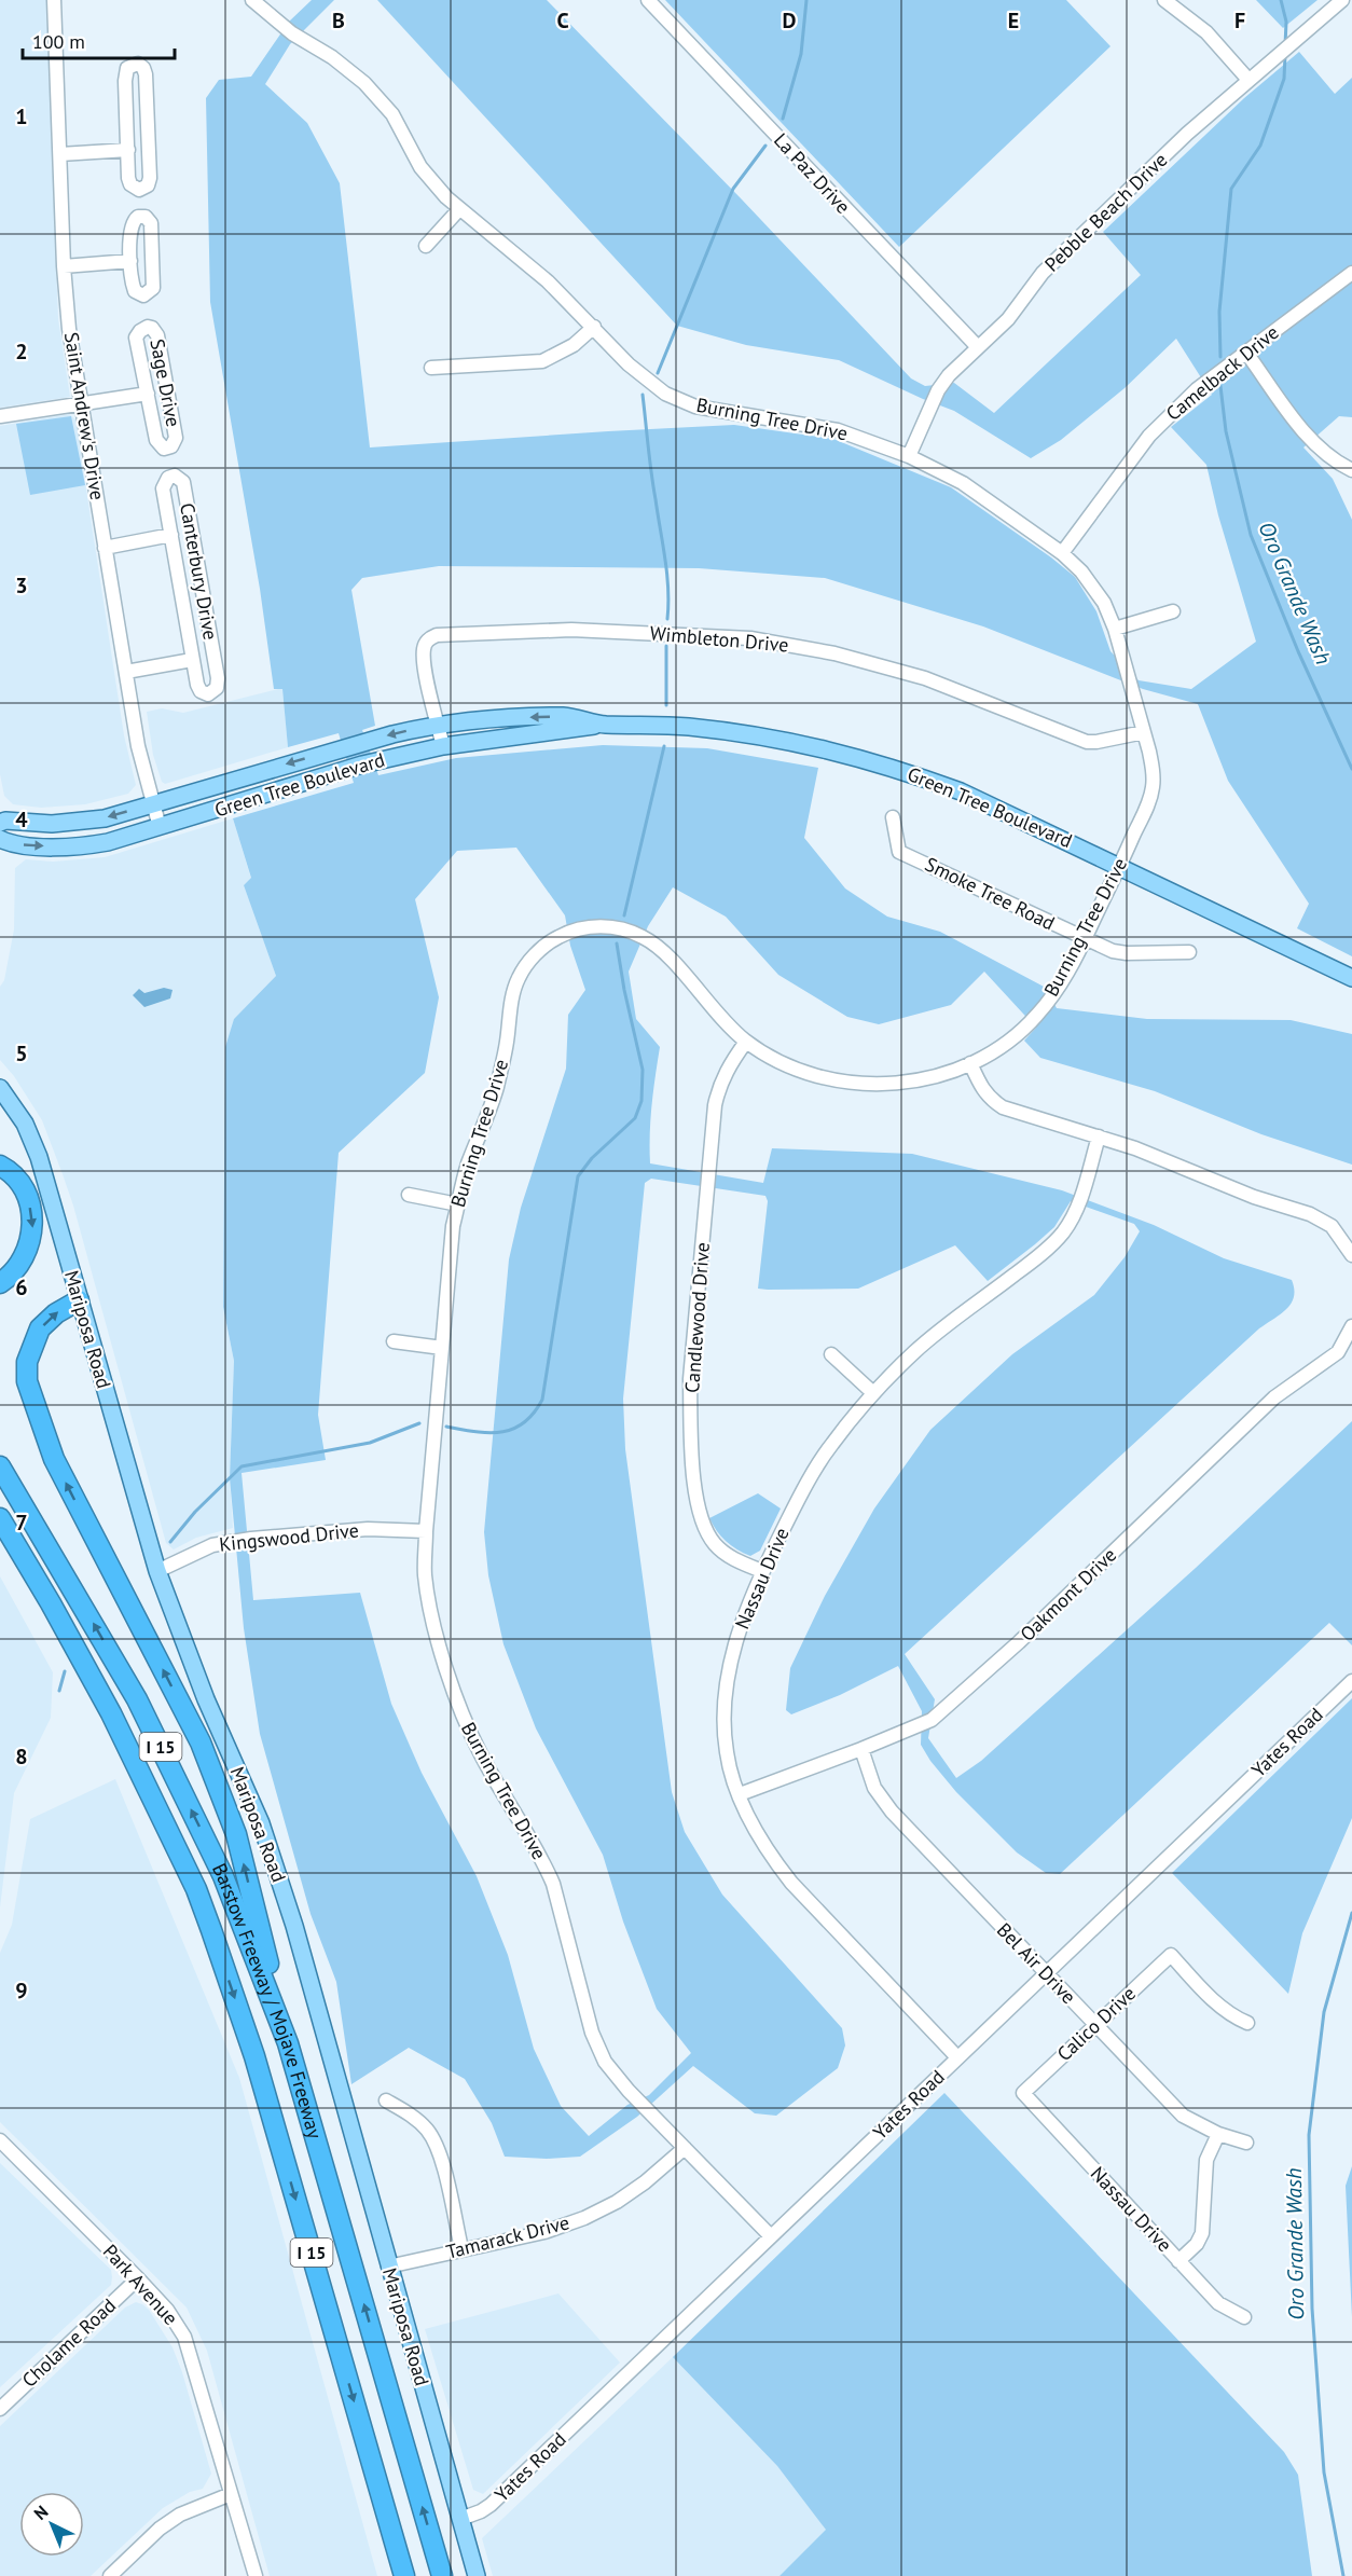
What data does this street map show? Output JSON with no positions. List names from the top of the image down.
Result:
{
  "streets": {
    "highway": ["I 15", "Barstow Freeway / Mojave Freeway"],
    "main road": ["Green Tree Boulevard", "Mariposa Road"],
    "street": [
      "La Paz Drive",
      "Pebble Beach Drive",
      "Camelback Drive",
      "Sage Drive",
      "Saint Andrew's Drive",
      "Burning Tree Drive",
      "Canterbury Drive",
      "Wimbleton Drive",
      "Smoke Tree Road",
      "Candlewood Drive",
      "Kingswood Drive",
      "Nassau Drive",
      "Oakmont Drive",
      "Yates Road",
      "Bel Air Drive",
      "Calico Drive",
      "Tamarack Drive",
      "Park Avenue",
      "Cholame Road"
    ]
  },
  "crossings": [
    ["La Paz Drive", "Pebble Beach Drive"],
    ["Pebble Beach Drive", "Burning Tree Drive"],
    ["Camelback Drive", "Burning Tree Drive"],
    ["Saint Andrew's Drive", "Canterbury Drive"],
    ["Saint Andrew's Drive", "Green Tree Boulevard"],
    ["Burning Tree Drive", "Wimbleton Drive"],
    ["Burning Tree Drive", "Green Tree Boulevard"],
    ["Burning Tree Drive", "Smoke Tree Road"],
    ["Burning Tree Drive", "Candlewood Drive"],
    ["Burning Tree Drive", "Kingswood Drive"],
    ["Burning Tree Drive", "Yates Road"],
    ["Burning Tree Drive", "Tamarack Drive"],
    ["Wimbleton Drive", "Green Tree Boulevard"],
    ["Candlewood Drive", "Nassau Drive"],
    ["Mariposa Road", "Kingswood Drive"],
    ["Mariposa Road", "Yates Road"],
    ["Mariposa Road", "Tamarack Drive"],
    ["Nassau Drive", "Oakmont Drive"],
    ["Nassau Drive", "Yates Road"],
    ["Nassau Drive", "Calico Drive"],
    ["Oakmont Drive", "Bel Air Drive"],
    ["Yates Road", "Bel Air Drive"],
    ["Bel Air Drive", "Calico Drive"],
    ["Park Avenue", "Cholame Road"]
  ],
  "water": ["Oro Grande Wash"],
  "scale_bar": "100 m",
  "north": "top left",
  "grid": {
    "columns": [
      "B",
      "C",
      "D",
      "E",
      "F"
    ],
    "rows": [
      "1",
      "2",
      "3",
      "4",
      "5",
      "6",
      "7",
      "8",
      "9"
    ]
  }
}
